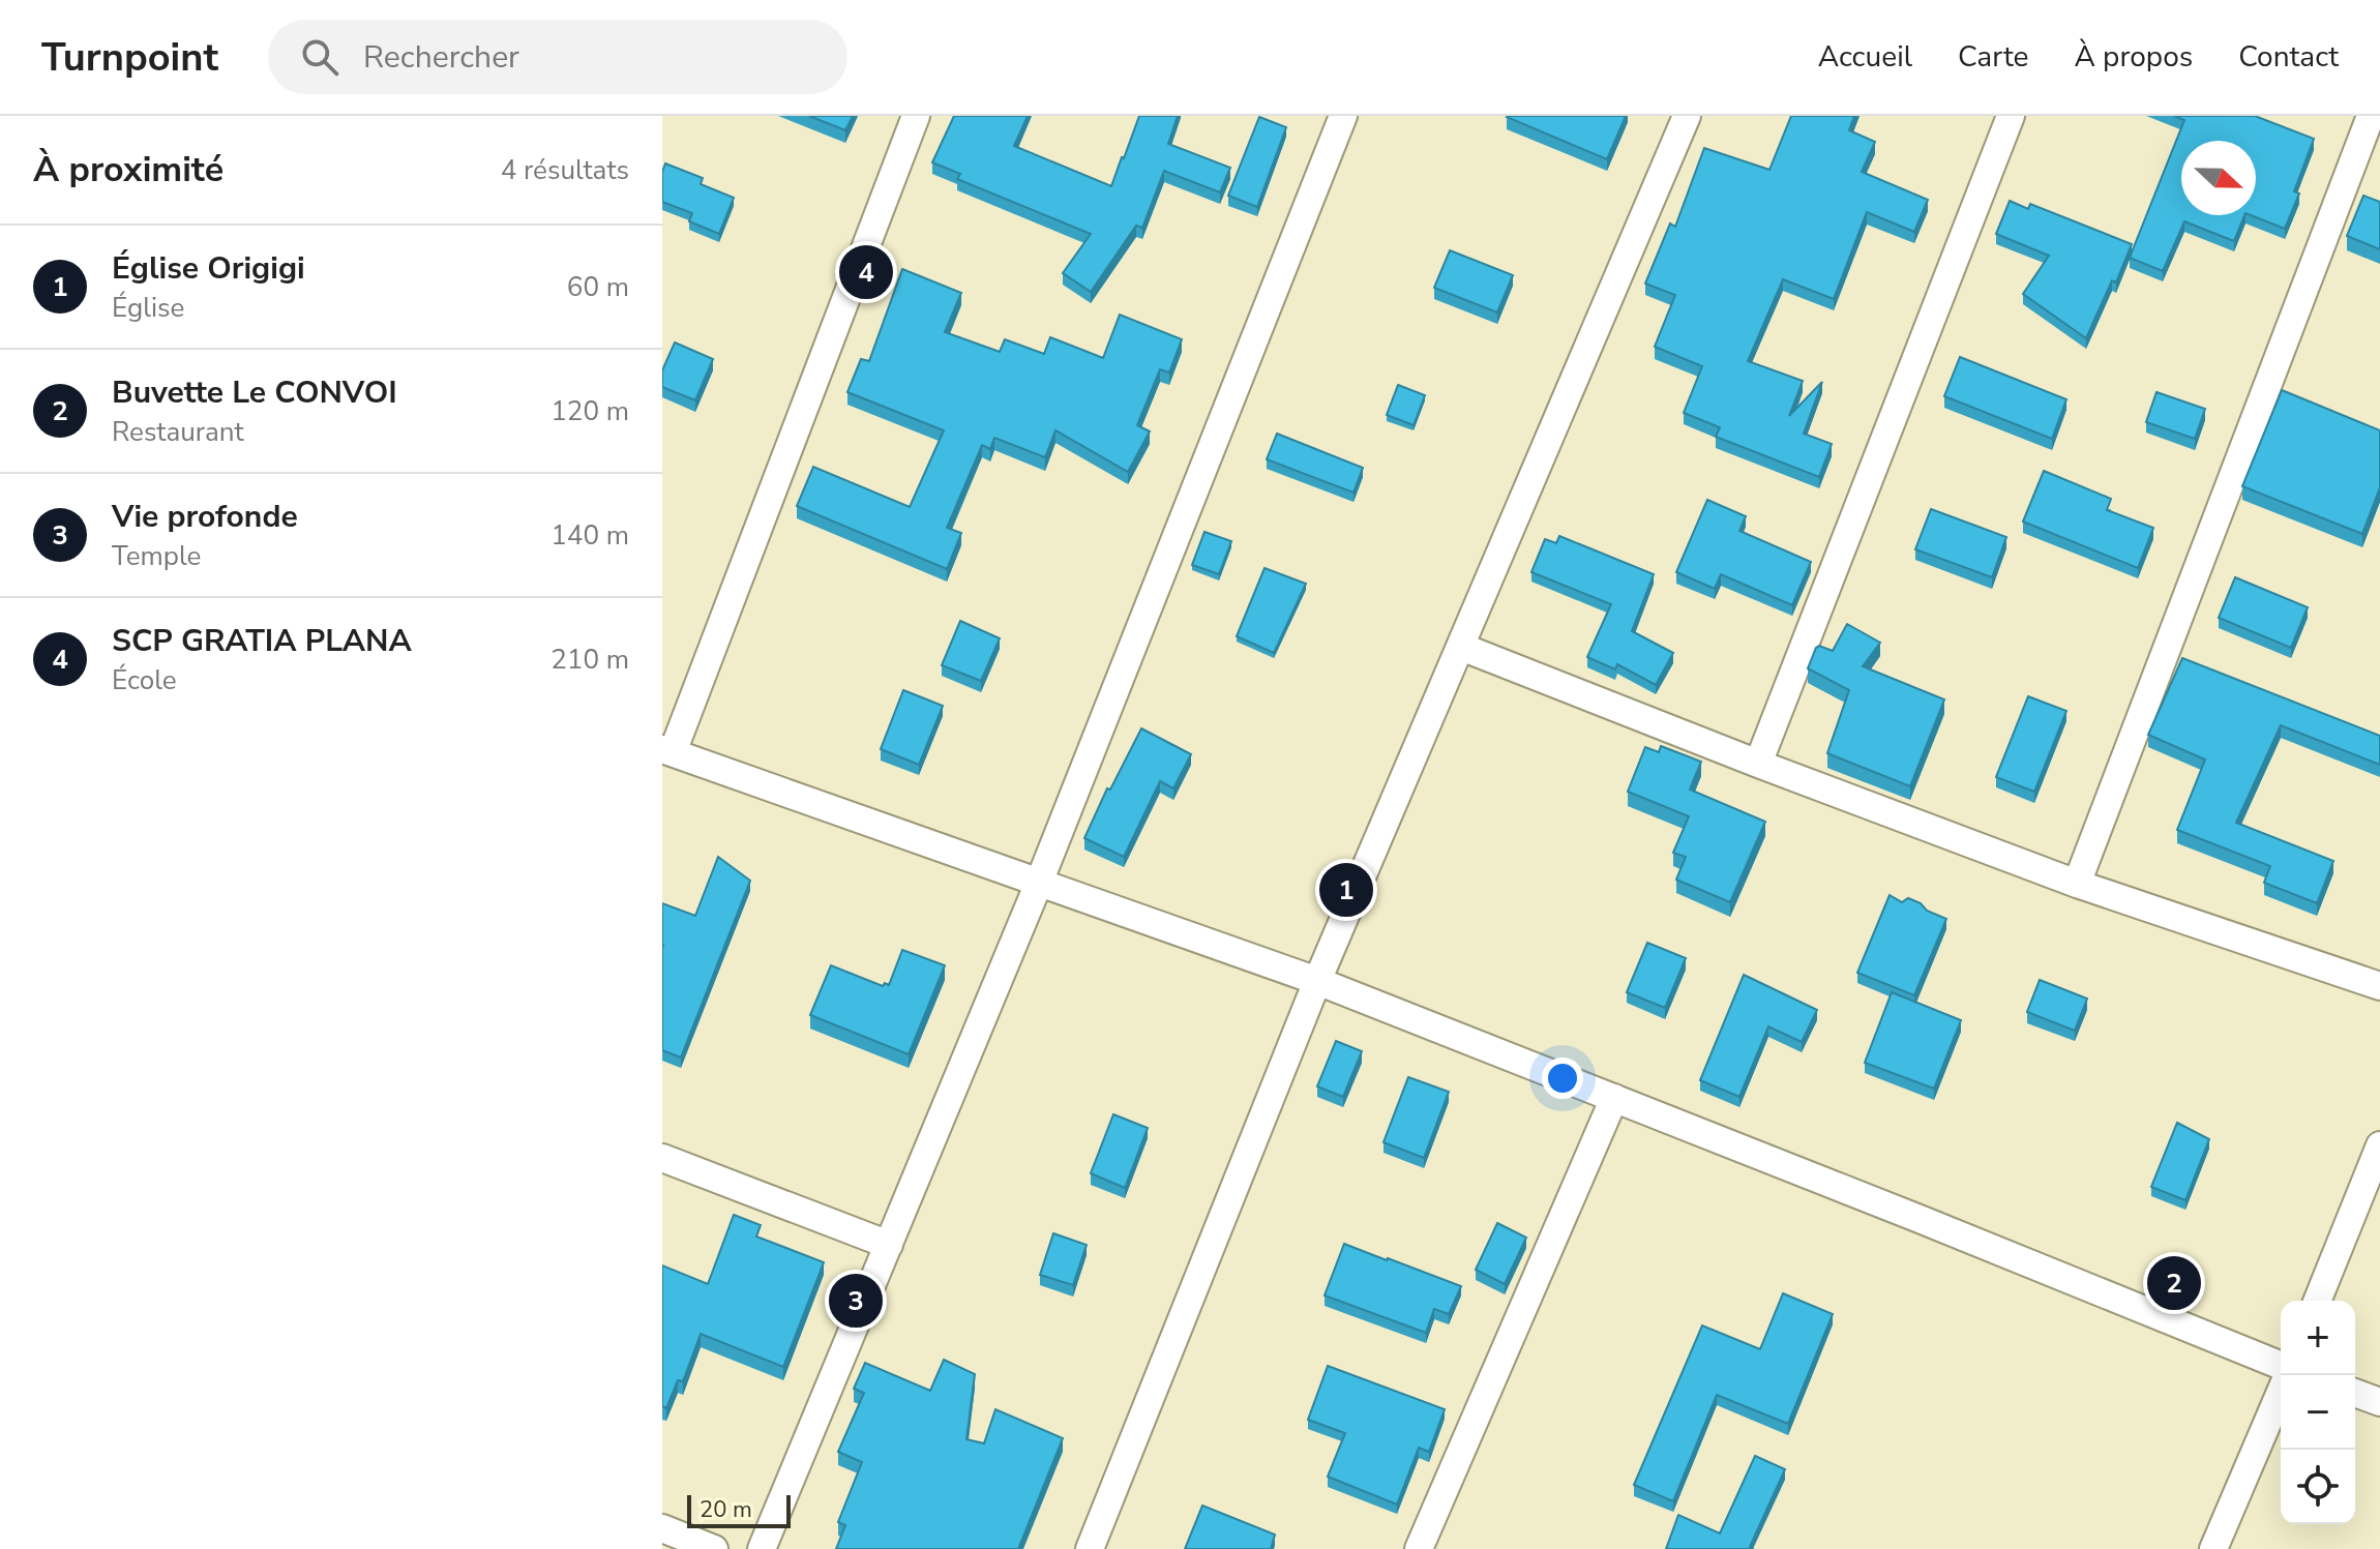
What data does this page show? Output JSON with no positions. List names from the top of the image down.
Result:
{
  "scale_bar": "20 m",
  "north": "right",
  "page": {
    "header": "Turnpoint",
    "search": "Rechercher",
    "nav": [
      "Accueil",
      "Carte",
      "À propos",
      "Contact"
    ],
    "heading": ["À proximité", "4 résultats"],
    "list": [
      {
        "mark": "1",
        "name": "Église Origigi",
        "note": "Église",
        "value": "60 m"
      },
      {
        "mark": "2",
        "name": "Buvette Le CONVOI",
        "note": "Restaurant",
        "value": "120 m"
      },
      {
        "mark": "3",
        "name": "Vie profonde",
        "note": "Temple",
        "value": "140 m"
      },
      {
        "mark": "4",
        "name": "SCP GRATIA PLANA",
        "note": "École",
        "value": "210 m"
      }
    ],
    "pins": [
      "4",
      "1",
      "2",
      "3"
    ],
    "map_buttons": ["+", "−"],
    "scale": "20 m"
  }
}
